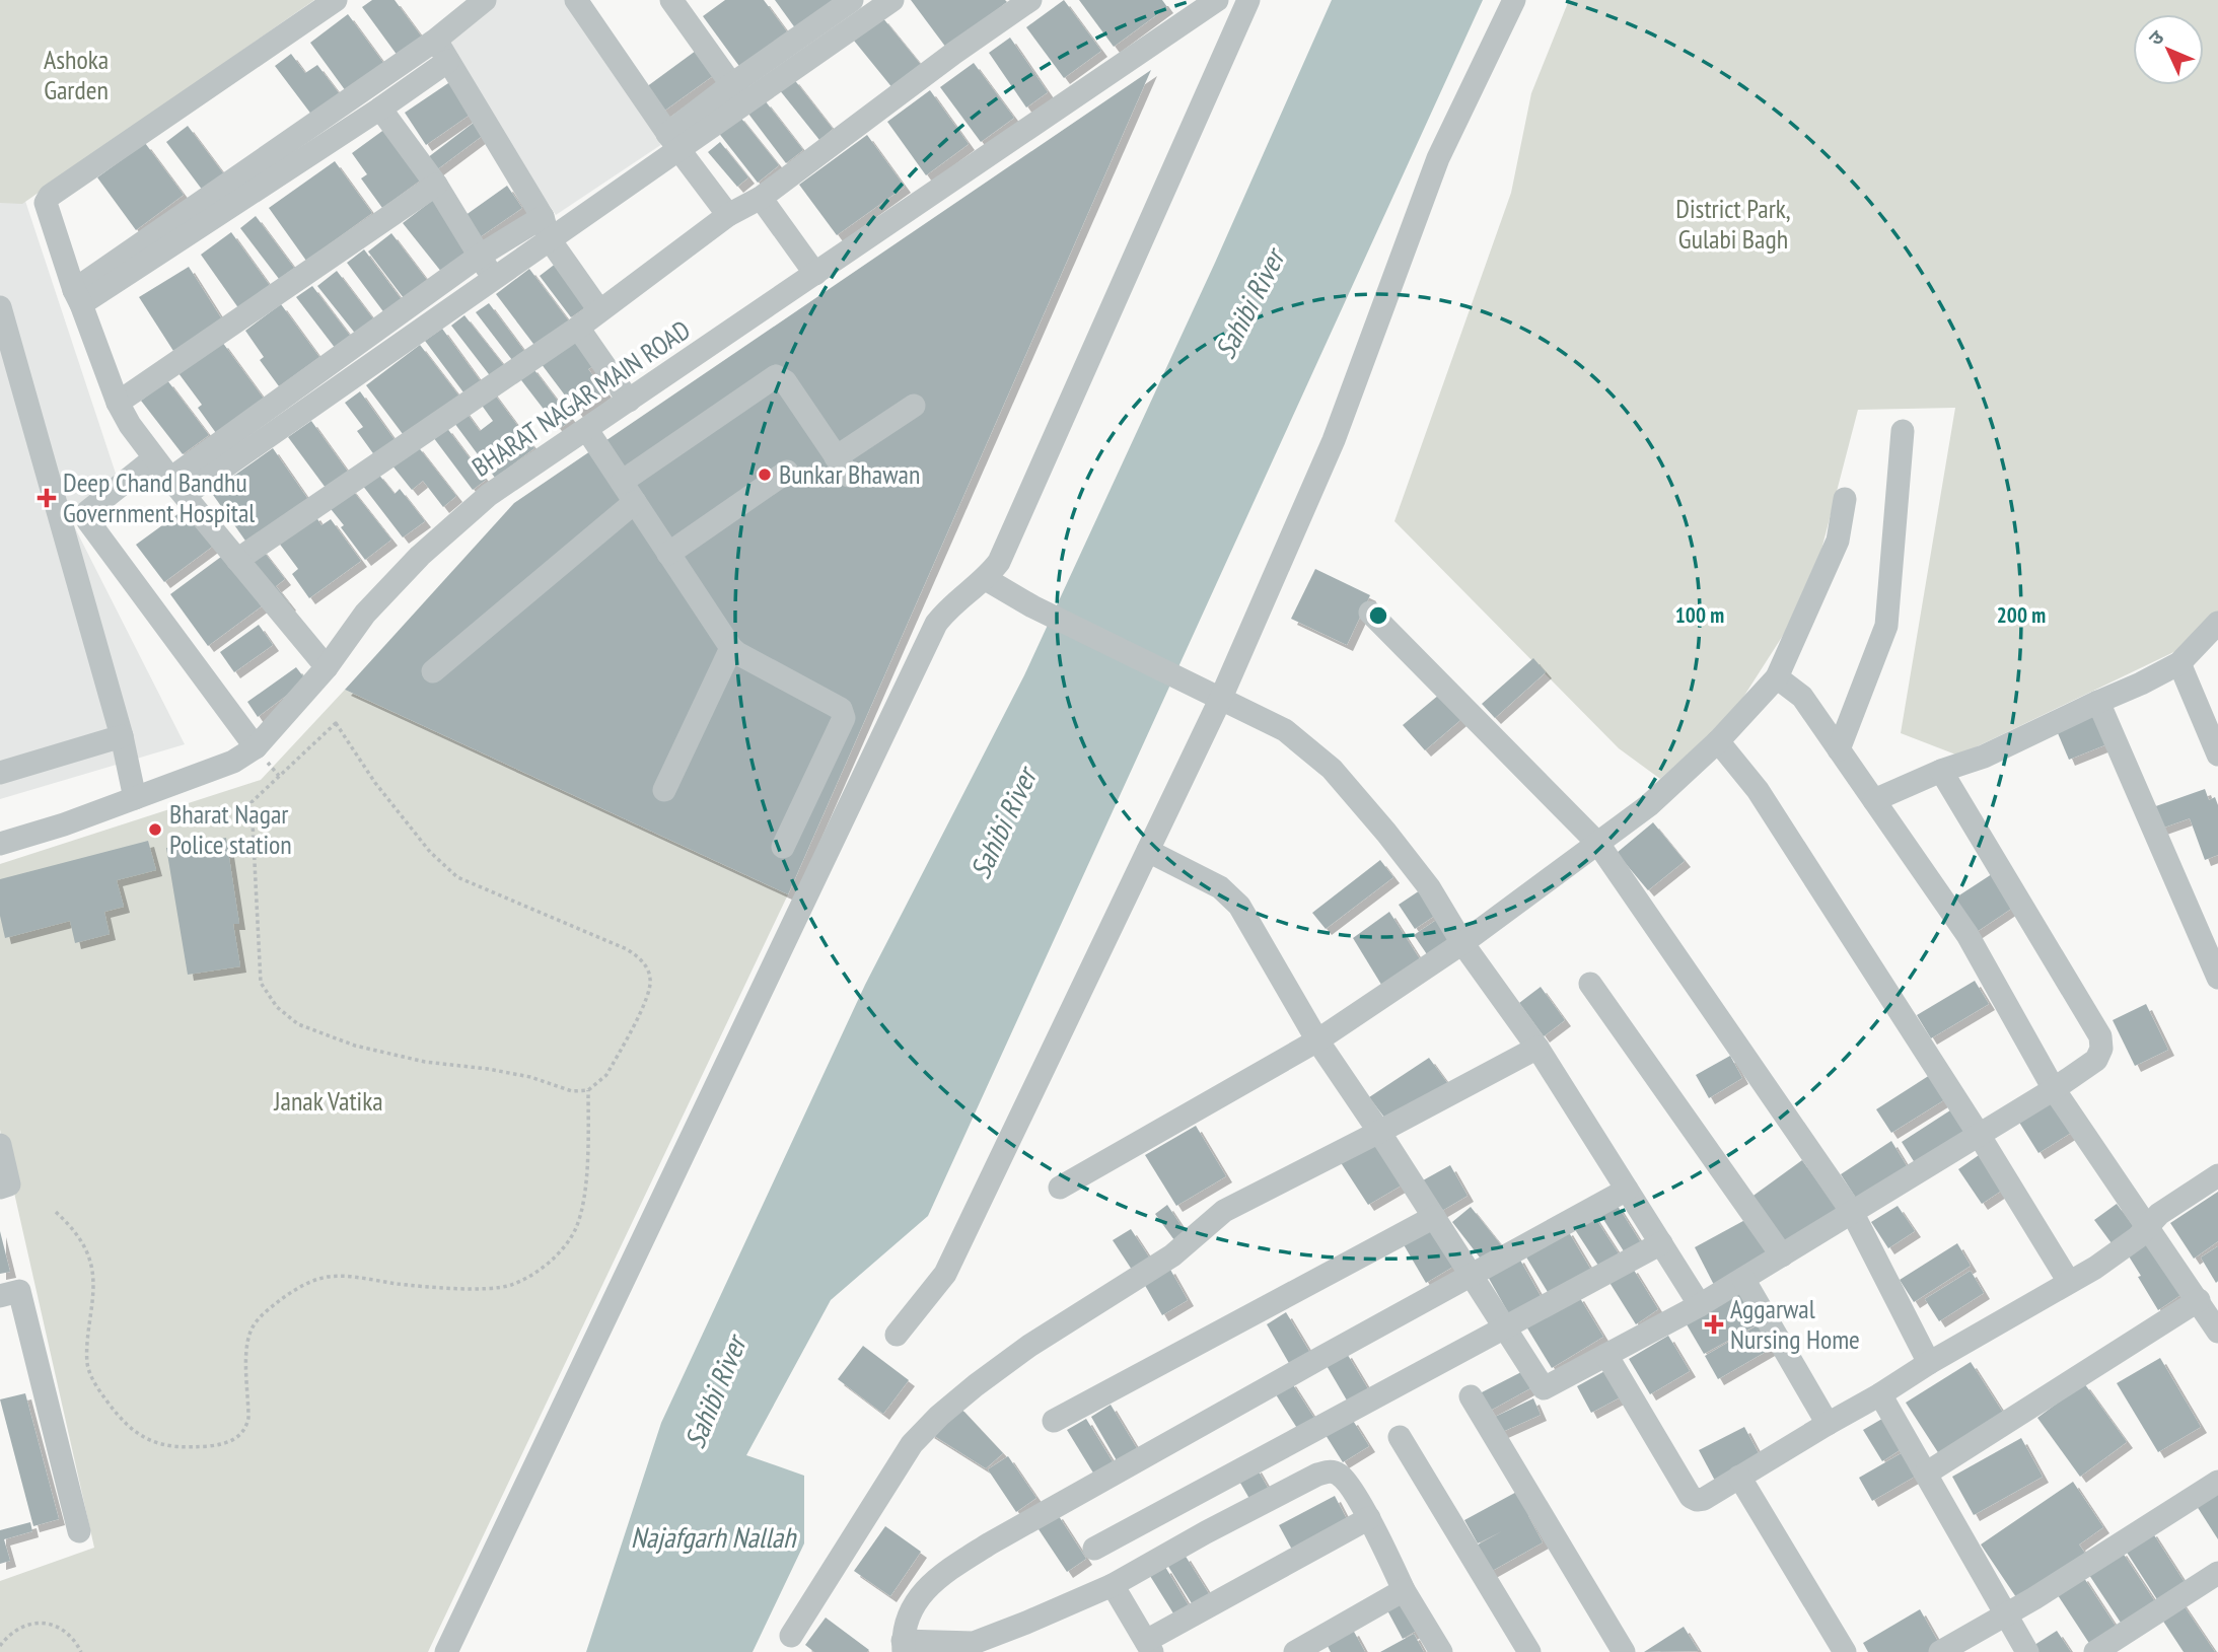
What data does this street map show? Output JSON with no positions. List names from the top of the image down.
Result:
{
  "streets": {
    "street": ["BHARAT NAGAR MAIN ROAD"]
  },
  "water": ["Sahibi River", "Najafgarh Nallah"],
  "parks": ["Ashoka Garden", "District Park, Gulabi Bagh", "Janak Vatika"],
  "places": {
    "other": ["Bunkar Bhawan", "Bharat Nagar Police station"],
    "health": ["Deep Chand Bandhu Government Hospital", "Aggarwal Nursing Home"]
  },
  "north": "top left",
  "rings": ["100 m", "200 m"]
}
